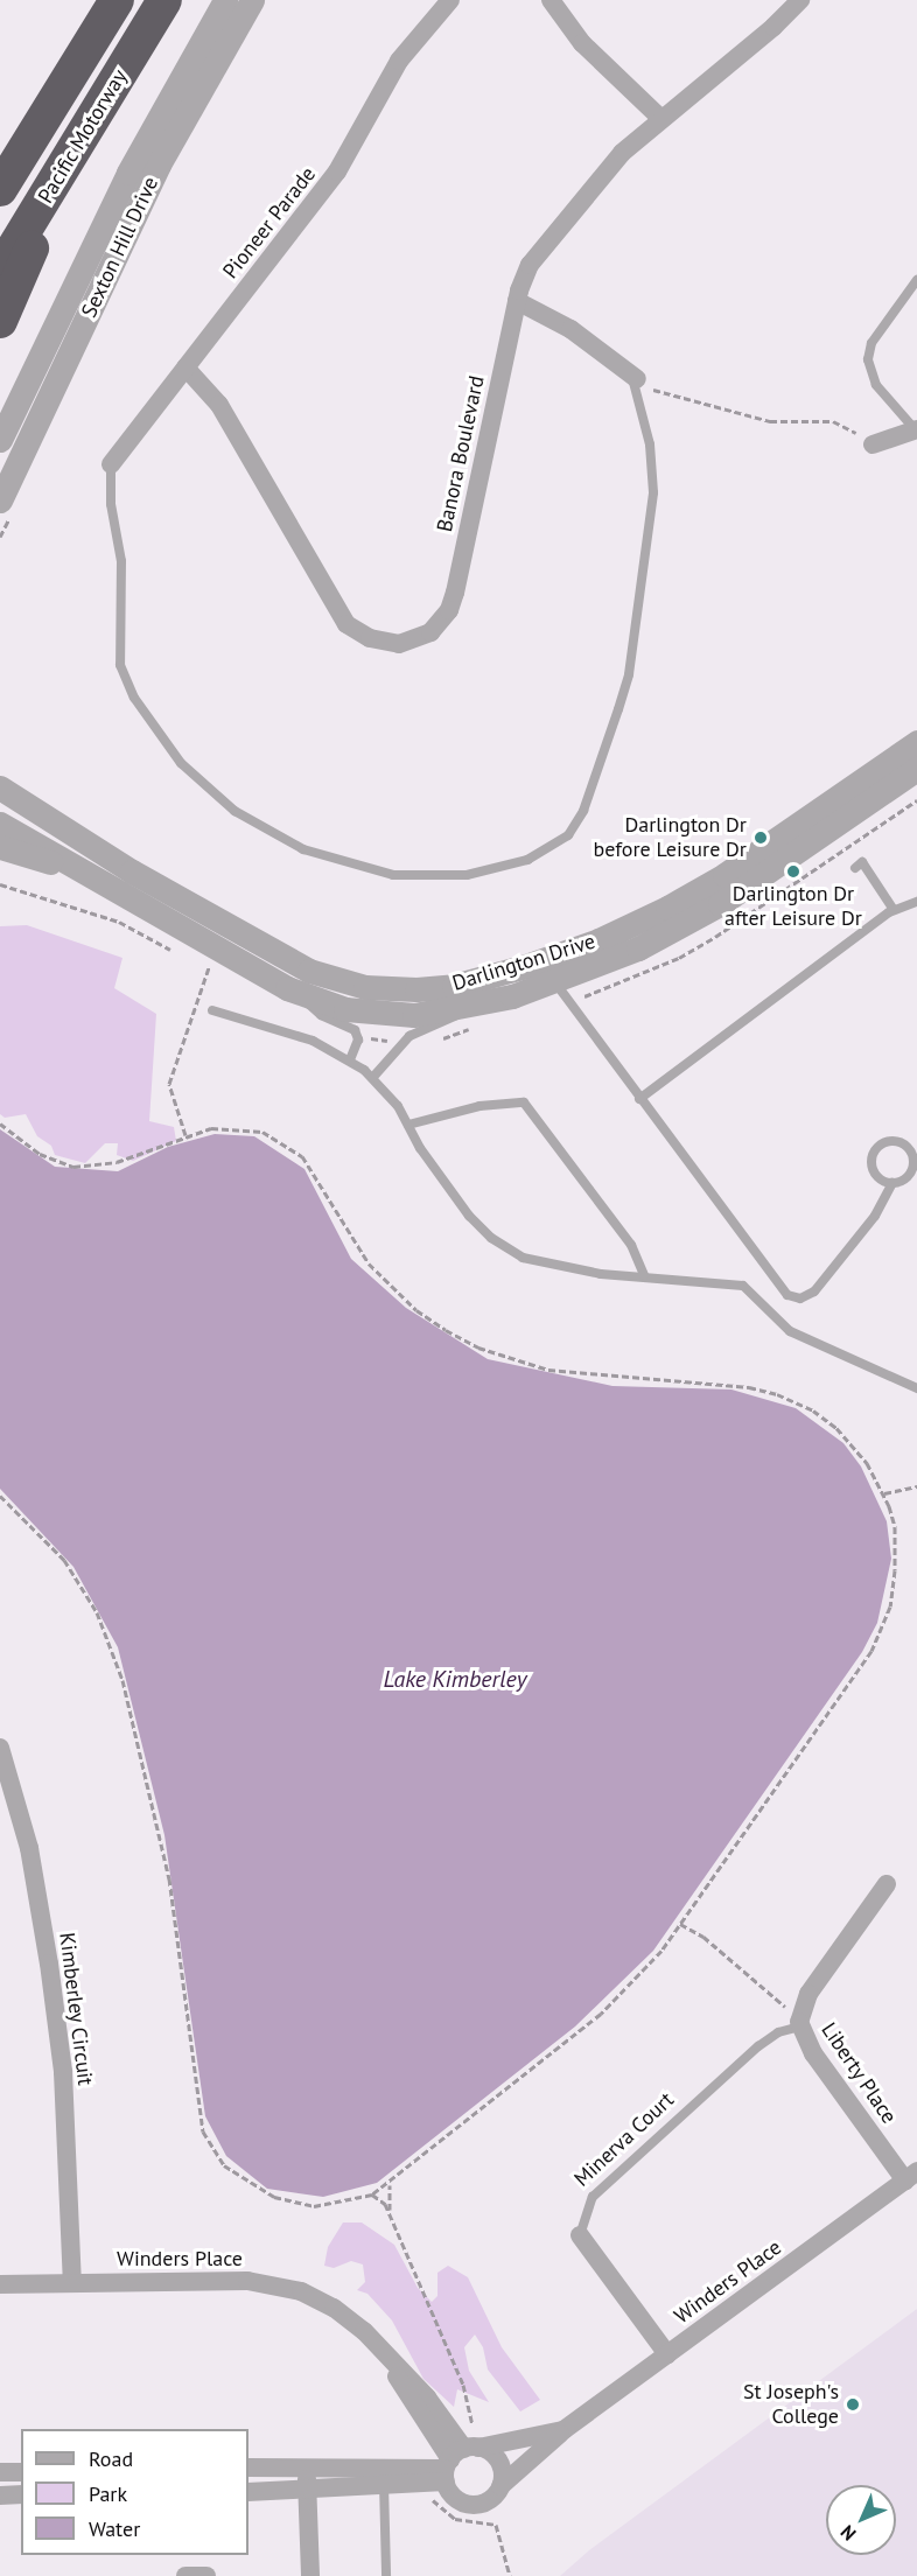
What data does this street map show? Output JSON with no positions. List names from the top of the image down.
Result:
{
  "streets": {
    "highway": ["Pacific Motorway"],
    "street": [
      "Pioneer Parade",
      "Sexton Hill Drive",
      "Banora Boulevard",
      "Darlington Drive",
      "Kimberley Circuit",
      "Liberty Place",
      "Minerva Court",
      "Winders Place"
    ]
  },
  "crossings": [
    ["Pioneer Parade", "Banora Boulevard"],
    ["Kimberley Circuit", "Winders Place"],
    ["Liberty Place", "Minerva Court"],
    ["Liberty Place", "Winders Place"],
    ["Minerva Court", "Winders Place"]
  ],
  "water": ["Lake Kimberley"],
  "places": ["Darlington Dr before Leisure Dr", "Darlington Dr after Leisure Dr", "St Joseph's College"],
  "legend": ["Road", "Park", "Water"],
  "north": "bottom left"
}
